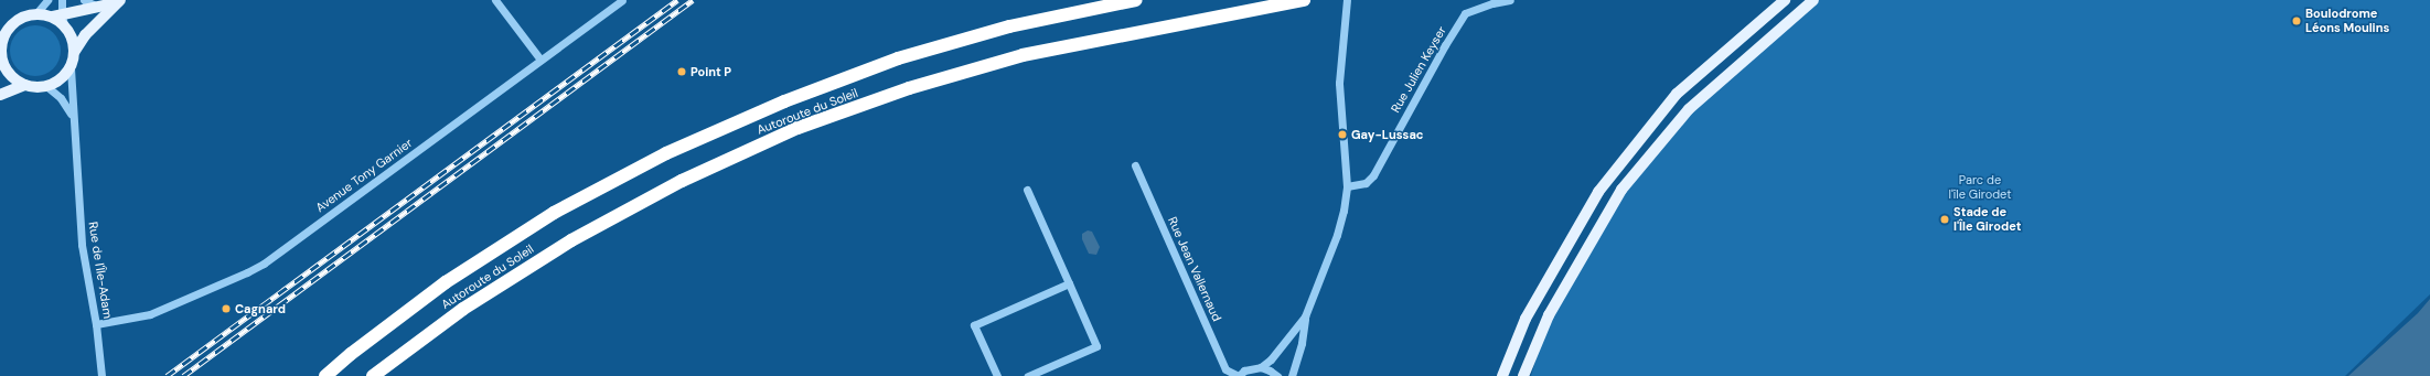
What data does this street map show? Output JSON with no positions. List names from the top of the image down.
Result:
{
  "streets": {
    "highway": ["Autoroute du Soleil"],
    "street": [
      "Rue Julien Keyser",
      "Avenue Tony Garnier",
      "Rue Jean Vallernaud",
      "Rue de l'Île-Adam"
    ]
  },
  "crossings": [
    ["Avenue Tony Garnier", "Rue de l'Île-Adam"]
  ],
  "parks": ["Parc de l'île Girodet"],
  "places": [
    "Boulodrome Léons Moulins",
    "Point P",
    "Gay-Lussac",
    "Stade de l'Île Girodet",
    "Cagnard"
  ]
}
